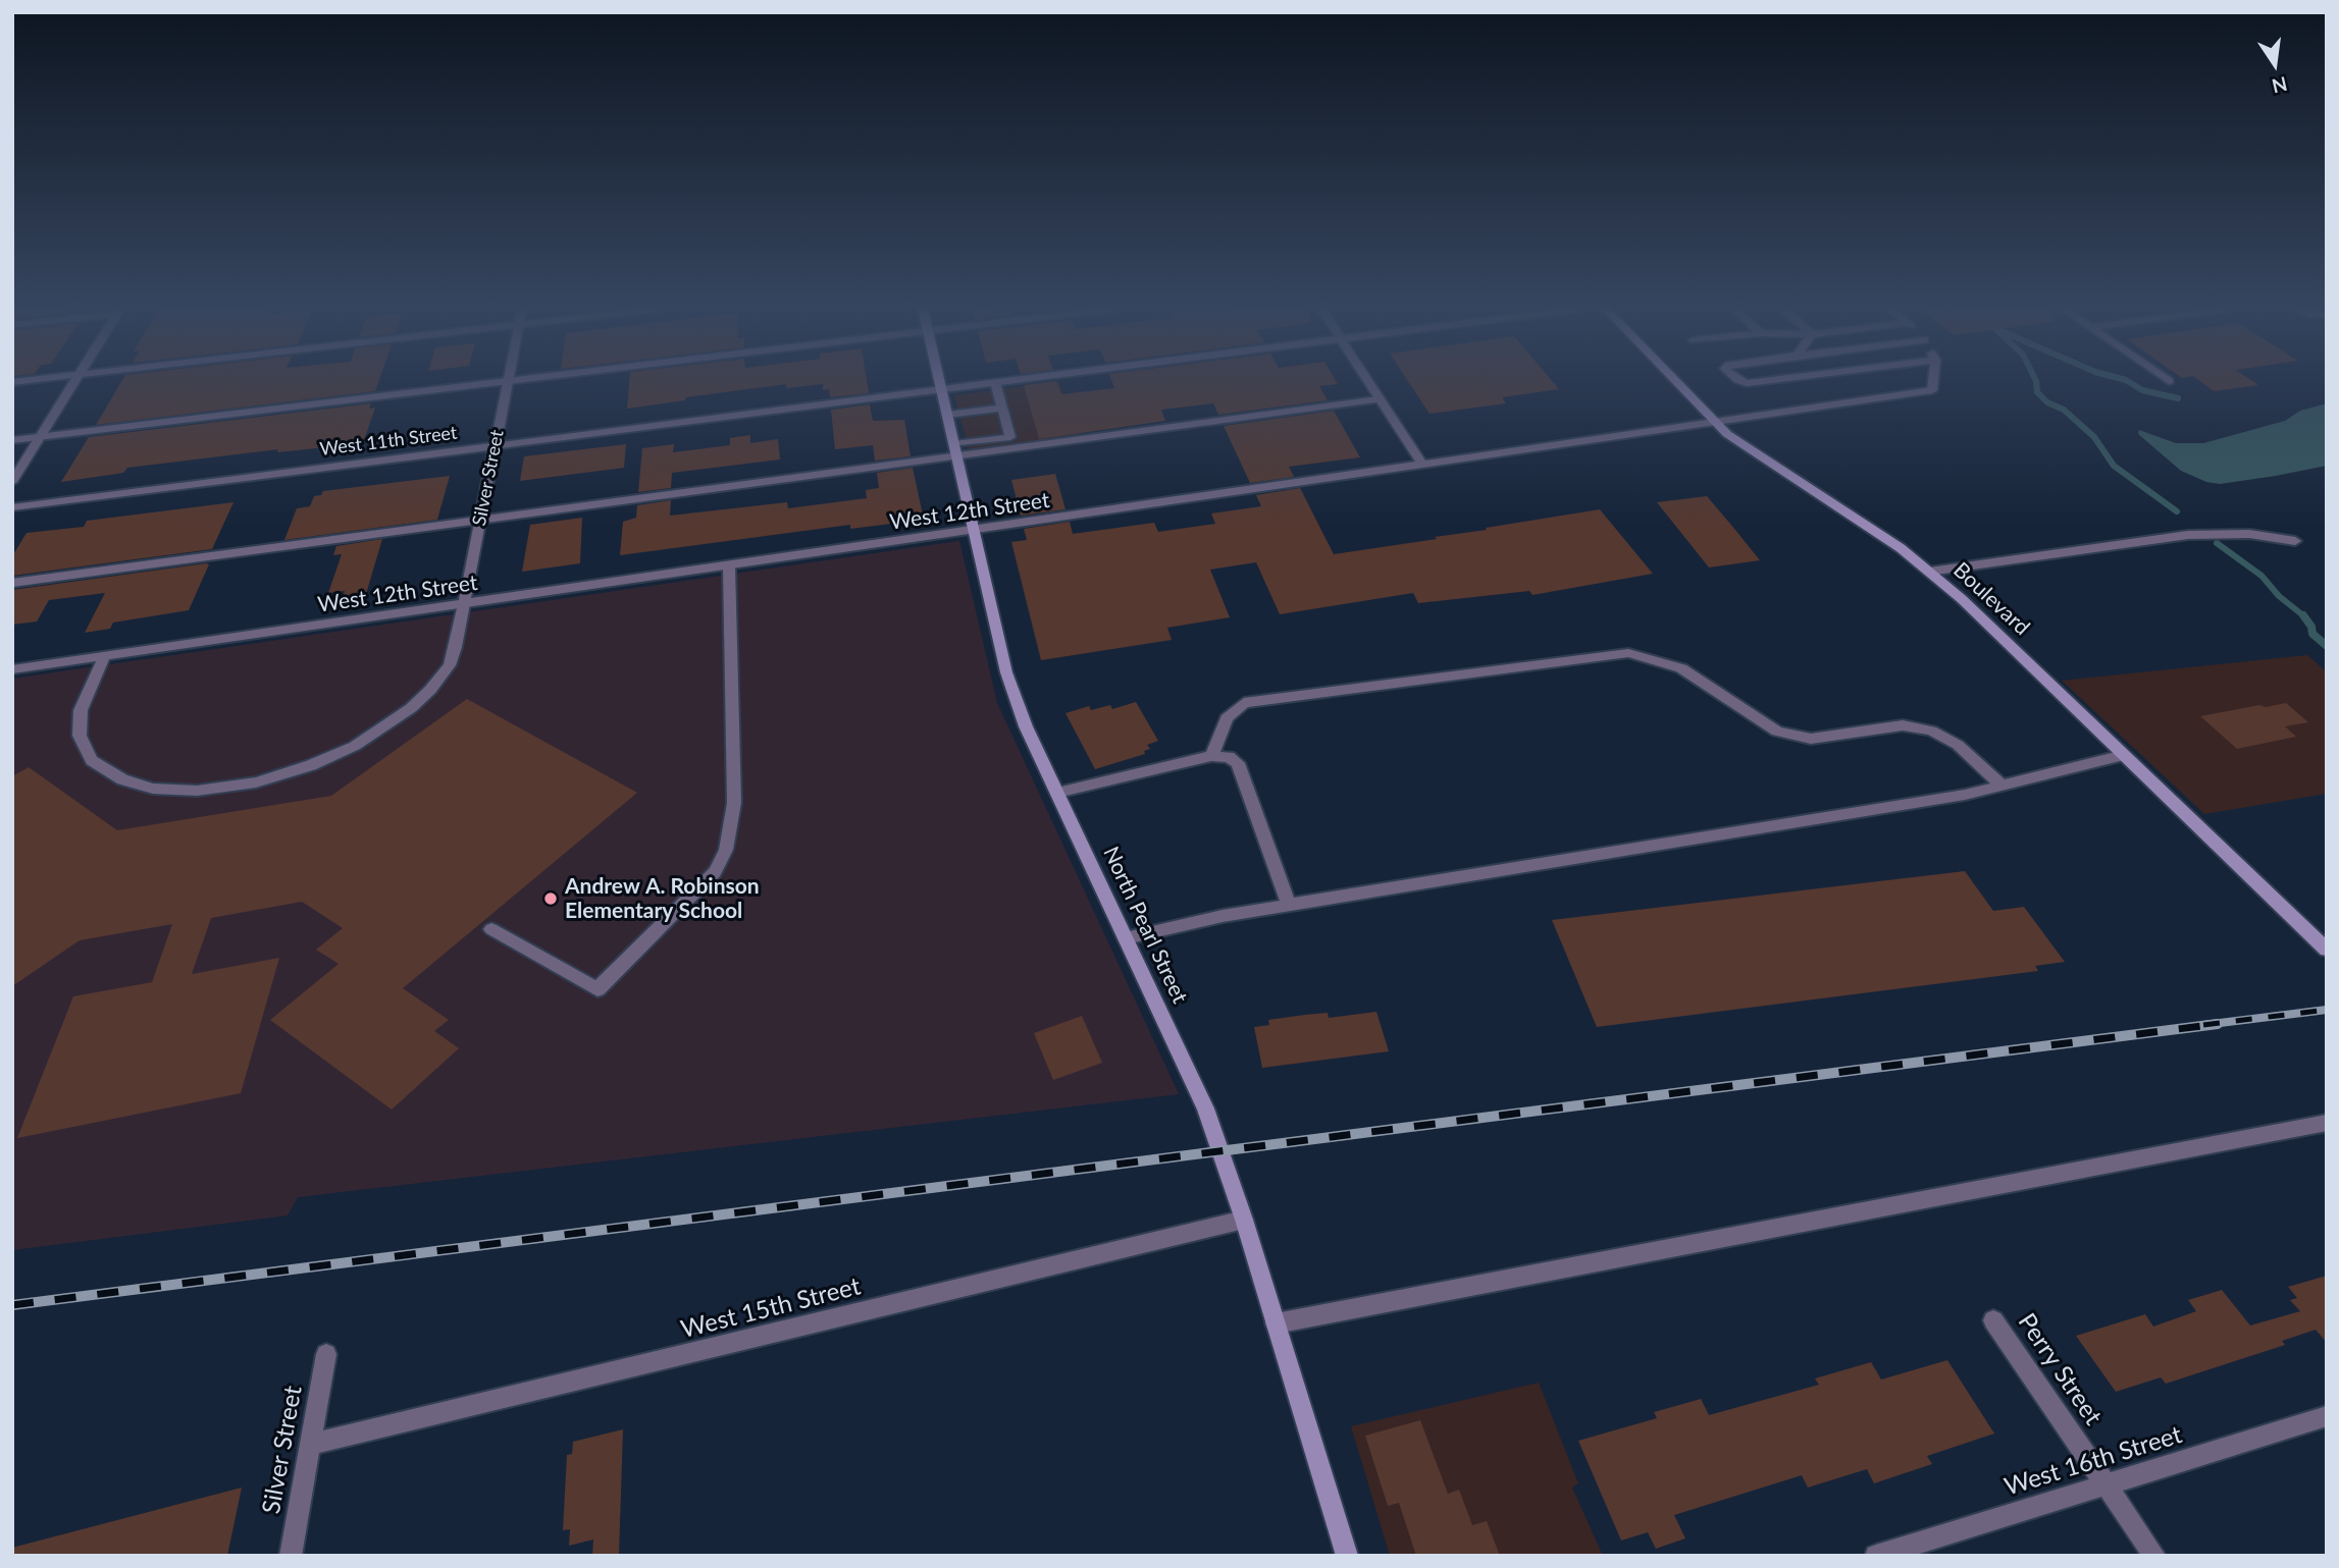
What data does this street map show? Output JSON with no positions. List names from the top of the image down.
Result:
{
  "streets": {
    "street": [
      "West 11th Street",
      "Silver Street",
      "West 12th Street",
      "Boulevard",
      "North Pearl Street",
      "West 15th Street",
      "Perry Street",
      "West 16th Street"
    ]
  },
  "crossings": [
    ["West 11th Street", "Silver Street"],
    ["West 11th Street", "North Pearl Street"],
    ["Silver Street", "West 12th Street"],
    ["Silver Street", "West 15th Street"],
    ["West 12th Street", "Boulevard"],
    ["West 12th Street", "North Pearl Street"],
    ["North Pearl Street", "West 15th Street"],
    ["Perry Street", "West 16th Street"]
  ],
  "places": ["Andrew A. Robinson Elementary School"],
  "north": "bottom"
}
